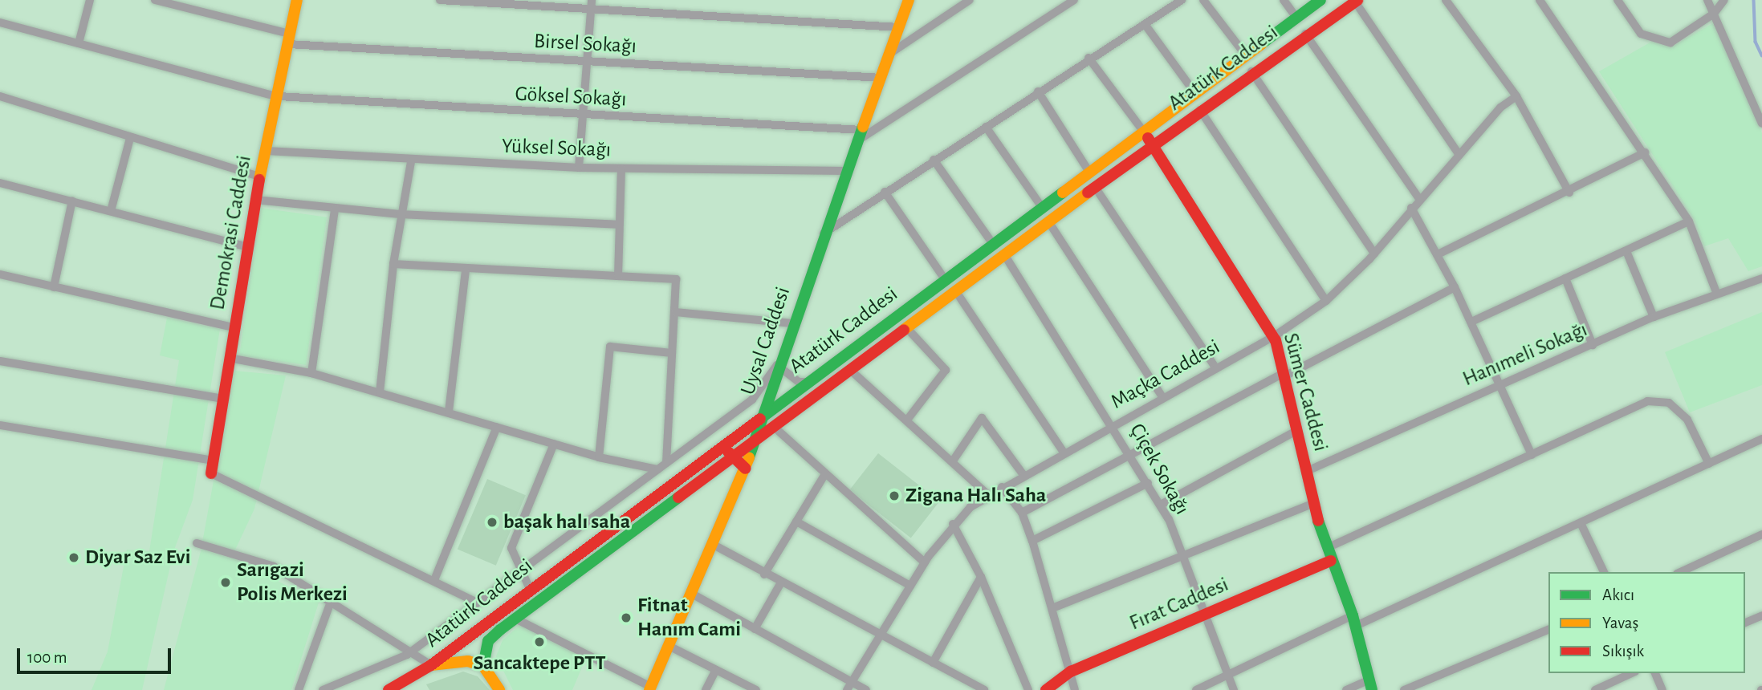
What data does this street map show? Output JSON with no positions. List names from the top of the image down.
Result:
{
  "streets": {
    "main road": [
      "Atatürk Caddesi",
      "Demokrasi Caddesi",
      "Uysal Caddesi",
      "Sümer Caddesi",
      "Fırat Caddesi"
    ],
    "street": [
      "Birsel Sokağı",
      "Göksel Sokağı",
      "Yüksel Sokağı",
      "Hanımeli Sokağı",
      "Maçka Caddesi",
      "Çiçek Sokağı"
    ]
  },
  "crossings": [
    ["Birsel Sokağı", "Demokrasi Caddesi"],
    ["Birsel Sokağı", "Uysal Caddesi"],
    ["Atatürk Caddesi", "Uysal Caddesi"],
    ["Atatürk Caddesi", "Sümer Caddesi"],
    ["Atatürk Caddesi", "Çiçek Sokağı"],
    ["Göksel Sokağı", "Demokrasi Caddesi"],
    ["Göksel Sokağı", "Uysal Caddesi"],
    ["Yüksel Sokağı", "Demokrasi Caddesi"],
    ["Yüksel Sokağı", "Uysal Caddesi"],
    ["Hanımeli Sokağı", "Sümer Caddesi"],
    ["Maçka Caddesi", "Sümer Caddesi"],
    ["Maçka Caddesi", "Çiçek Sokağı"],
    ["Sümer Caddesi", "Fırat Caddesi"],
    ["Çiçek Sokağı", "Fırat Caddesi"]
  ],
  "places": [
    "Zigana Halı Saha",
    "başak halı saha",
    "Diyar Saz Evi",
    "Sarıgazi Polis Merkezi",
    "Fitnat Hanım Cami",
    "Sancaktepe PTT"
  ],
  "legend": ["Akıcı", "Yavaş", "Sıkışık"],
  "scale_bar": "100 m"
}
